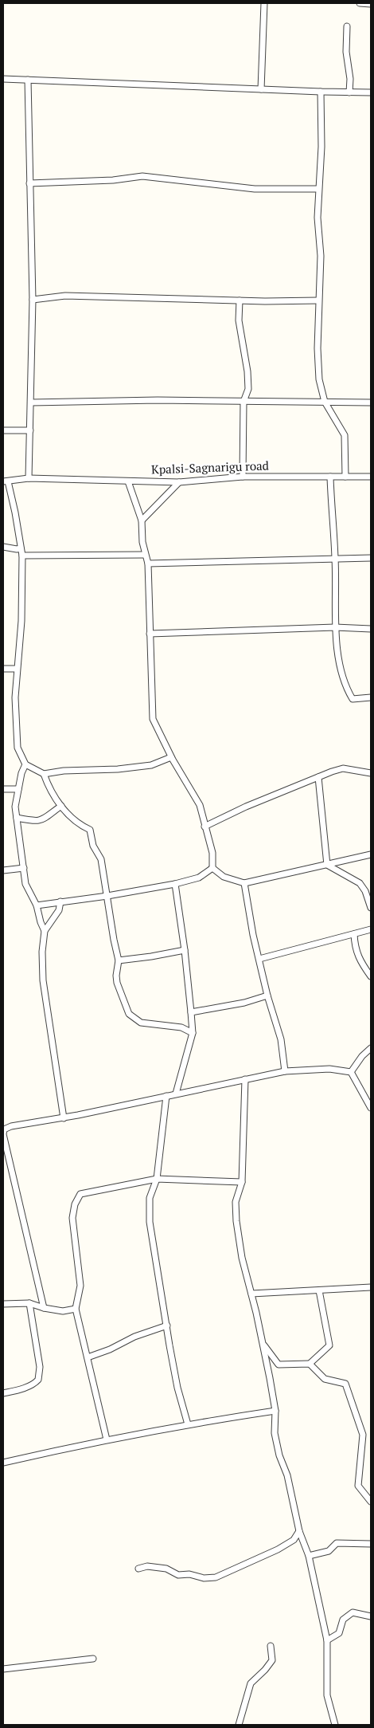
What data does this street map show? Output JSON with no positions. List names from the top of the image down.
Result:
{
  "streets": {
    "street": ["Kpalsi-Sagnarigu road"]
  }
}
